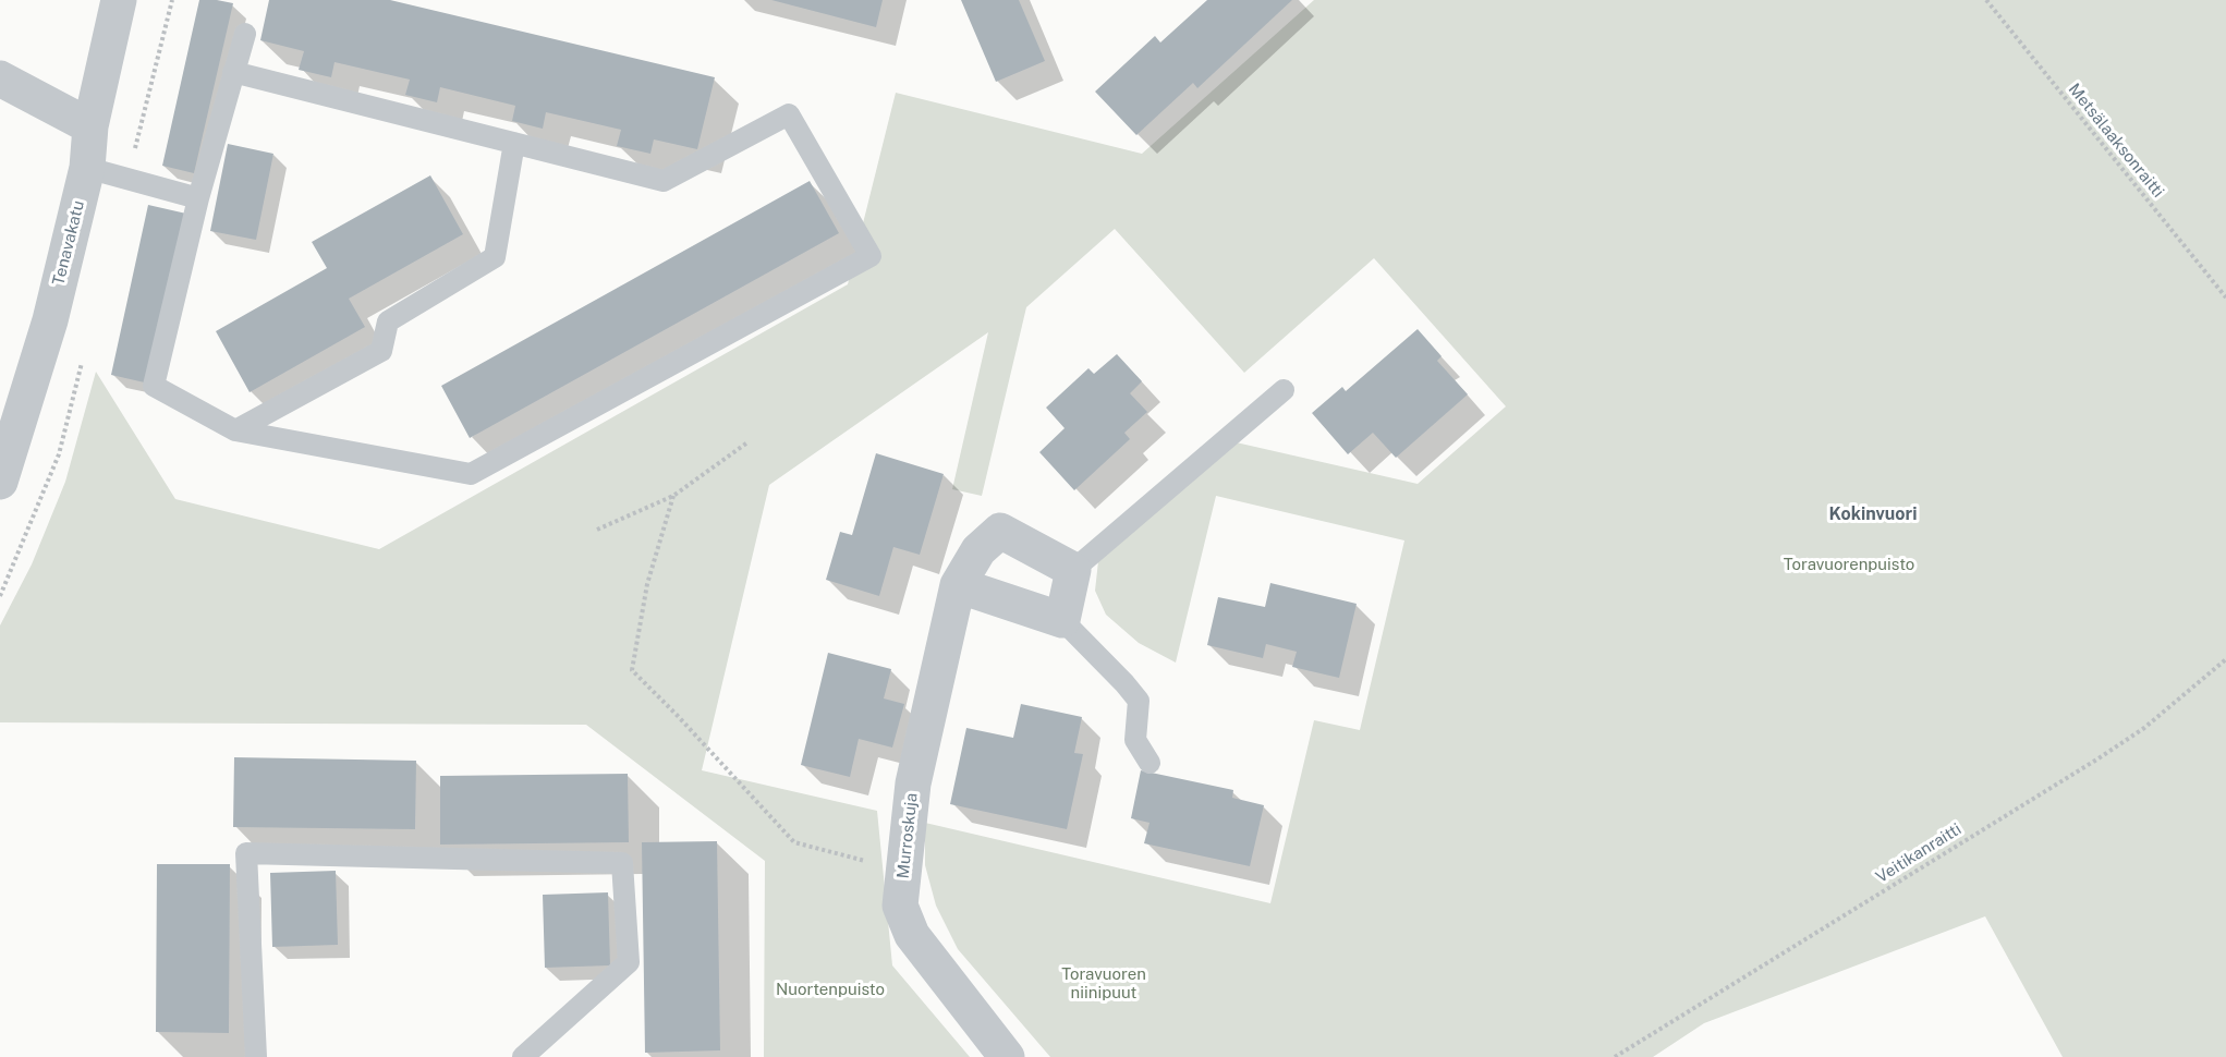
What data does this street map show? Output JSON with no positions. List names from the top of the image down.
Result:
{
  "streets": {
    "street": ["Tenavakatu", "Murroskuja"],
    "path": ["Metsälaaksonraitti", "Veitikanraitti"]
  },
  "districts": ["Kokinvuori"],
  "parks": ["Toravuorenpuisto", "Toravuoren niinipuut", "Nuortenpuisto"]
}
